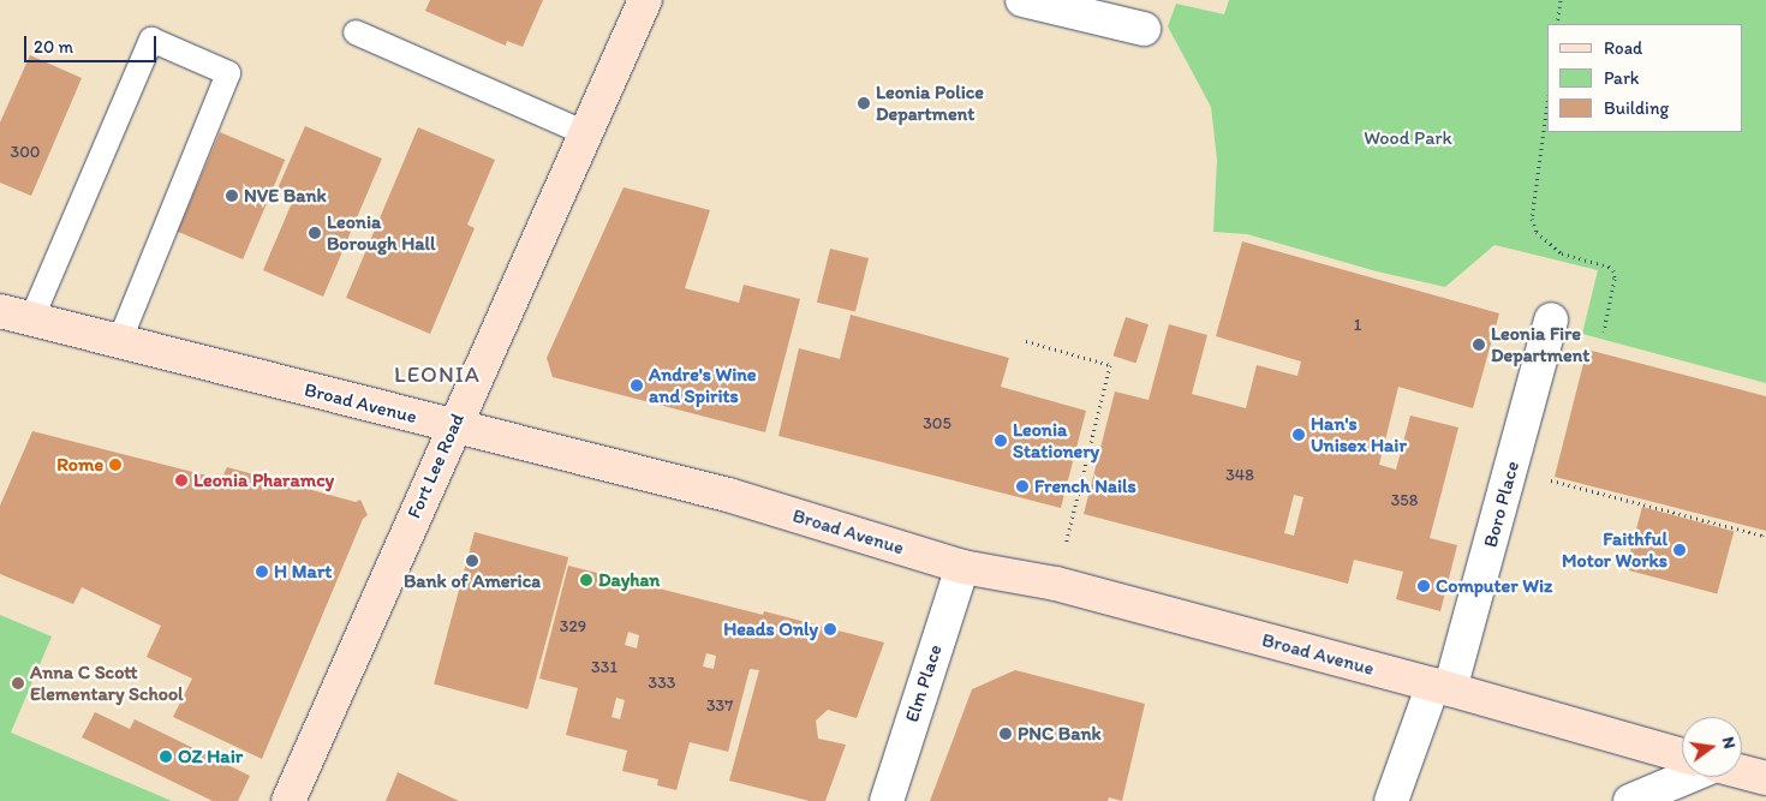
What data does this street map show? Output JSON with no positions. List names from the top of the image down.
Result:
{
  "streets": {
    "main road": ["Broad Avenue", "Fort Lee Road"],
    "street": ["Boro Place", "Elm Place"]
  },
  "crossings": [
    ["Broad Avenue", "Fort Lee Road"],
    ["Broad Avenue", "Boro Place"],
    ["Broad Avenue", "Elm Place"]
  ],
  "districts": ["LEONIA"],
  "parks": ["Wood Park"],
  "places": [
    "Leonia Police Department",
    "NVE Bank",
    "Leonia Borough Hall",
    "Leonia Fire Department",
    "Andre's Wine and Spirits",
    "Han's Unisex Hair",
    "Leonia Stationery",
    "Rome",
    "Leonia Pharamcy",
    "French Nails",
    "Faithful Motor Works",
    "Bank of America",
    "H Mart",
    "Dayhan",
    "Computer Wiz",
    "Heads Only",
    "Anna C Scott Elementary School",
    "PNC Bank",
    "OZ Hair"
  ],
  "house_numbers": [
    "300",
    "1",
    "305",
    "348",
    "358",
    "329",
    "331",
    "333",
    "337"
  ],
  "legend": ["Road", "Park", "Building"],
  "scale_bar": "20 m",
  "north": "right"
}
